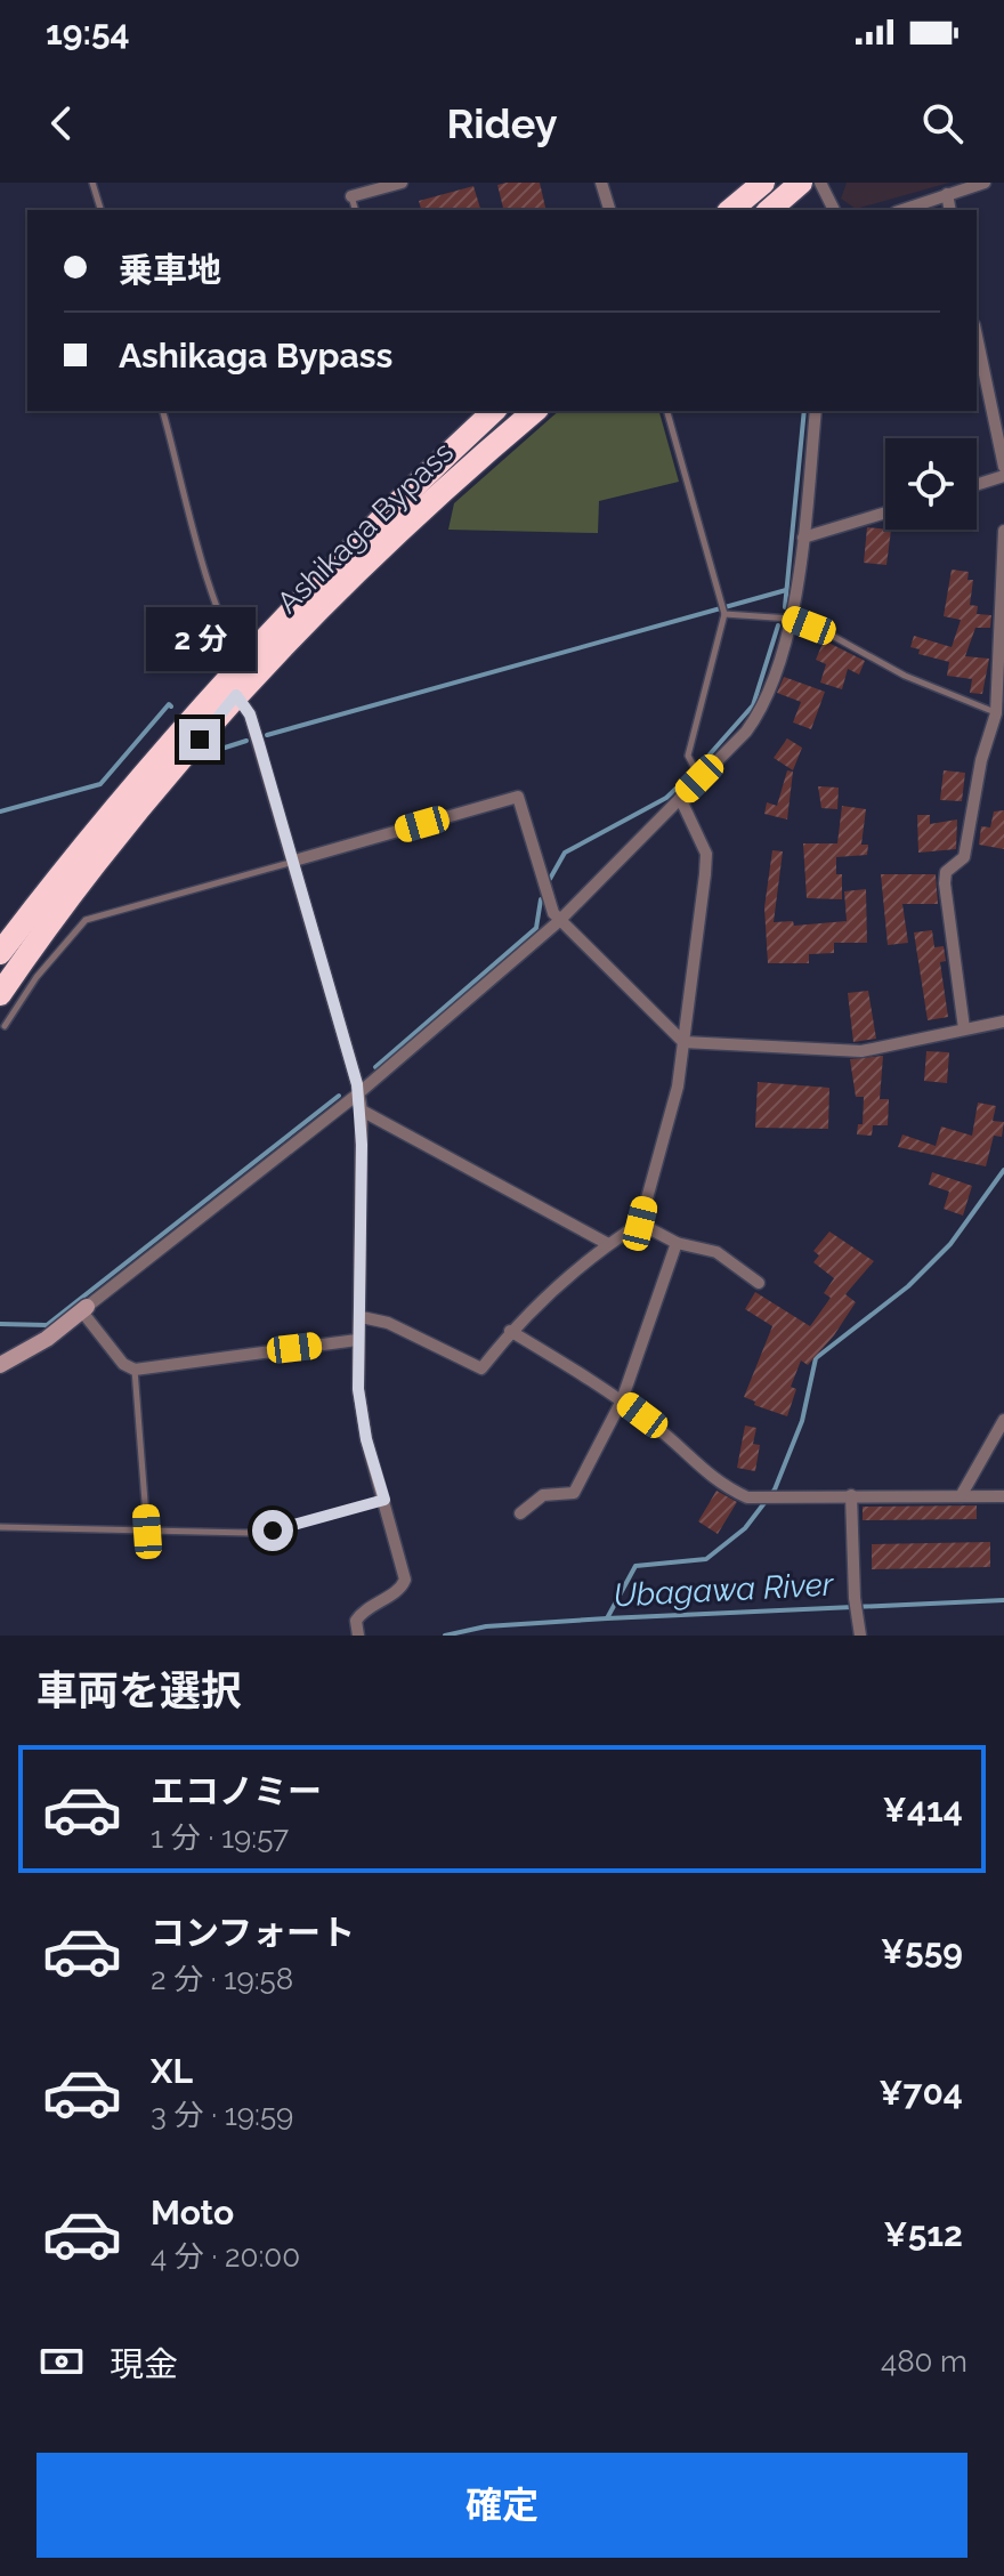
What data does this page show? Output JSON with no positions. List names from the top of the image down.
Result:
{
  "streets": {
    "highway": ["Ashikaga Bypass"]
  },
  "water": ["Ubagawa River"],
  "page": {
    "status": "19:54",
    "header": "Ridey",
    "banner": ["乗車地", "Ashikaga Bypass"],
    "bubble": "2 分",
    "heading": "車両を選択",
    "list": [
      {
        "name": "エコノミー",
        "note": "1 分 · 19:57",
        "value": "¥414"
      },
      {
        "name": "コンフォート",
        "note": "2 分 · 19:58",
        "value": "¥559"
      },
      {
        "name": "XL",
        "note": "3 分 · 19:59",
        "value": "¥704"
      },
      {
        "name": "Moto",
        "note": "4 分 · 20:00",
        "value": "¥512"
      }
    ],
    "pay": ["現金", "480 m"],
    "buttons": "確定"
  }
}
